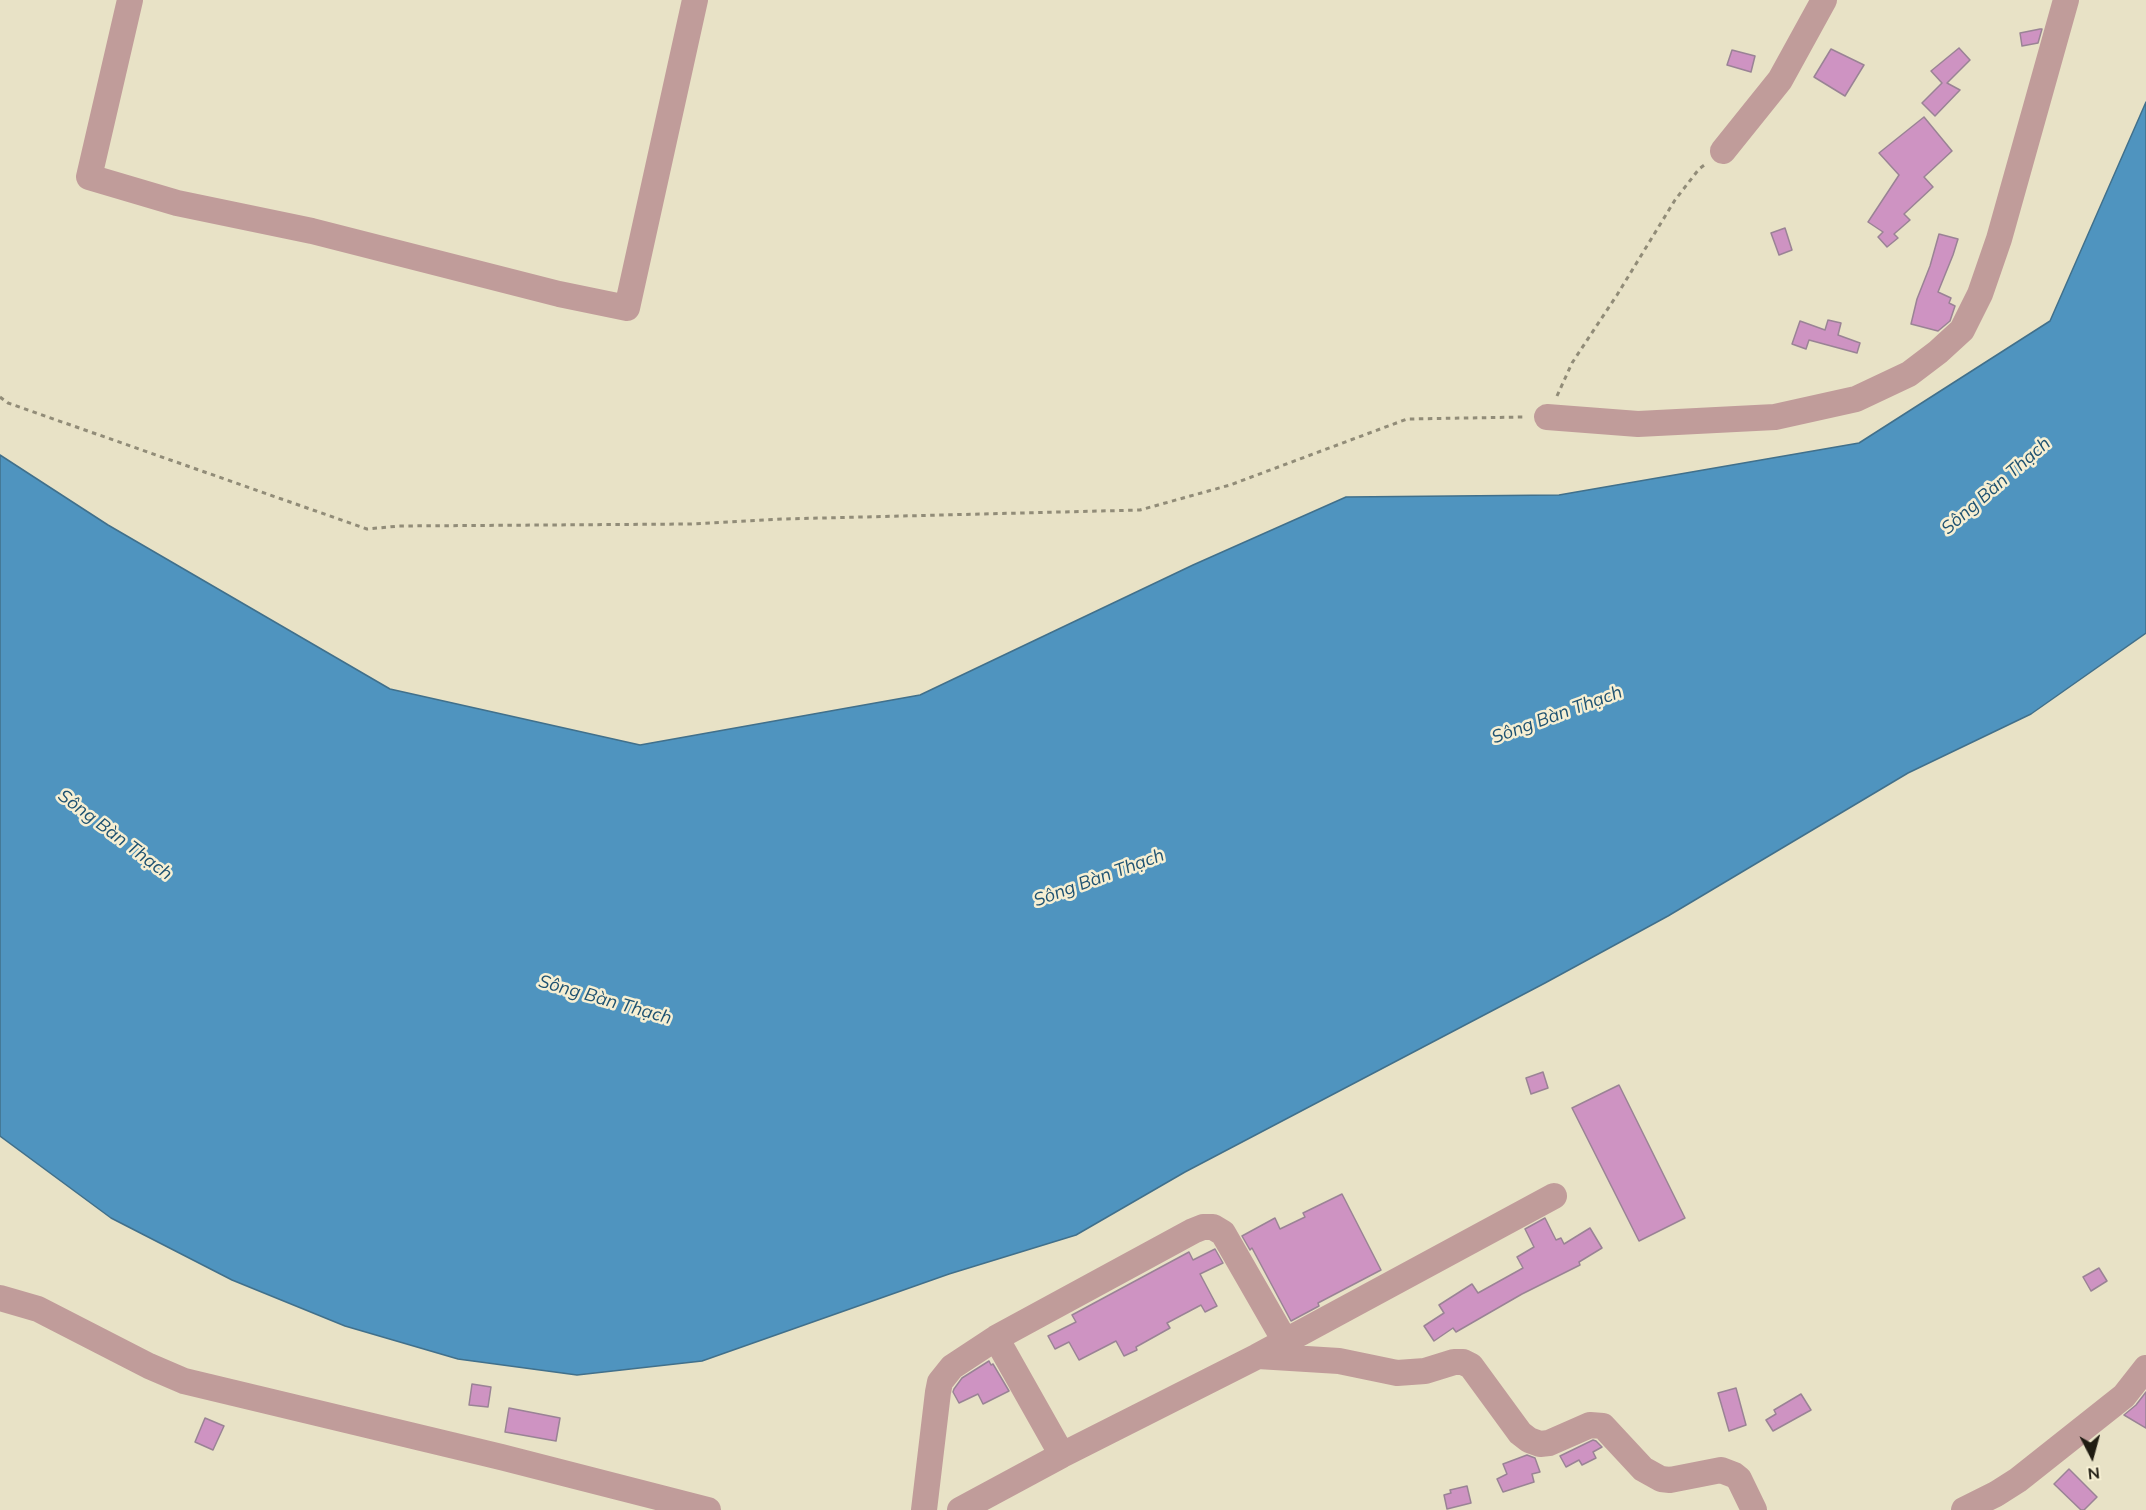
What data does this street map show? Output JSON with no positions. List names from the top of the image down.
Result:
{
  "water": ["Sông Bàn Thạch"],
  "north": "bottom"
}
